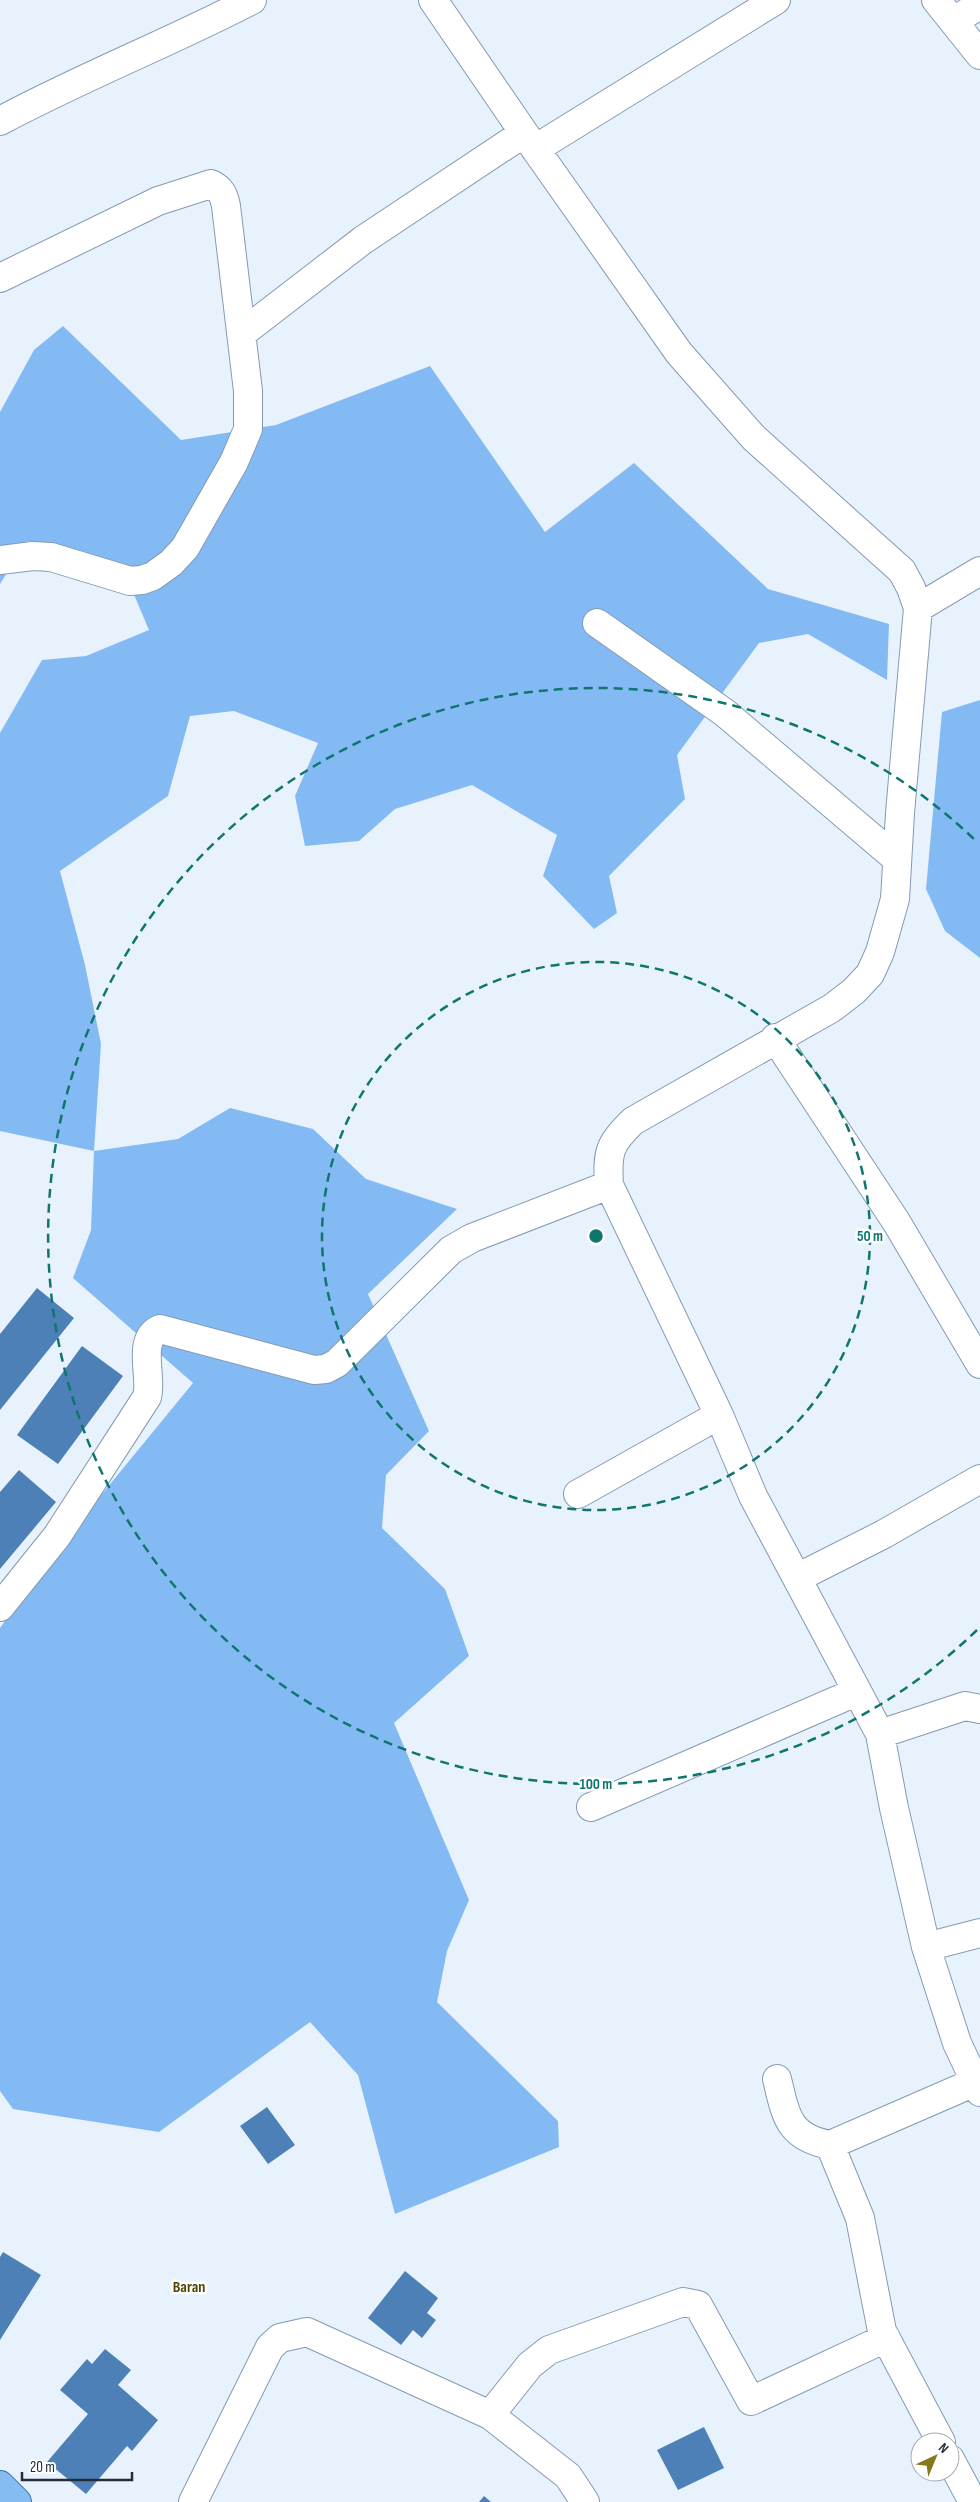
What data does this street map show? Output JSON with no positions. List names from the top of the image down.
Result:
{
  "districts": ["Baran"],
  "scale_bar": "20 m",
  "north": "top right",
  "rings": ["50 m", "100 m"]
}
